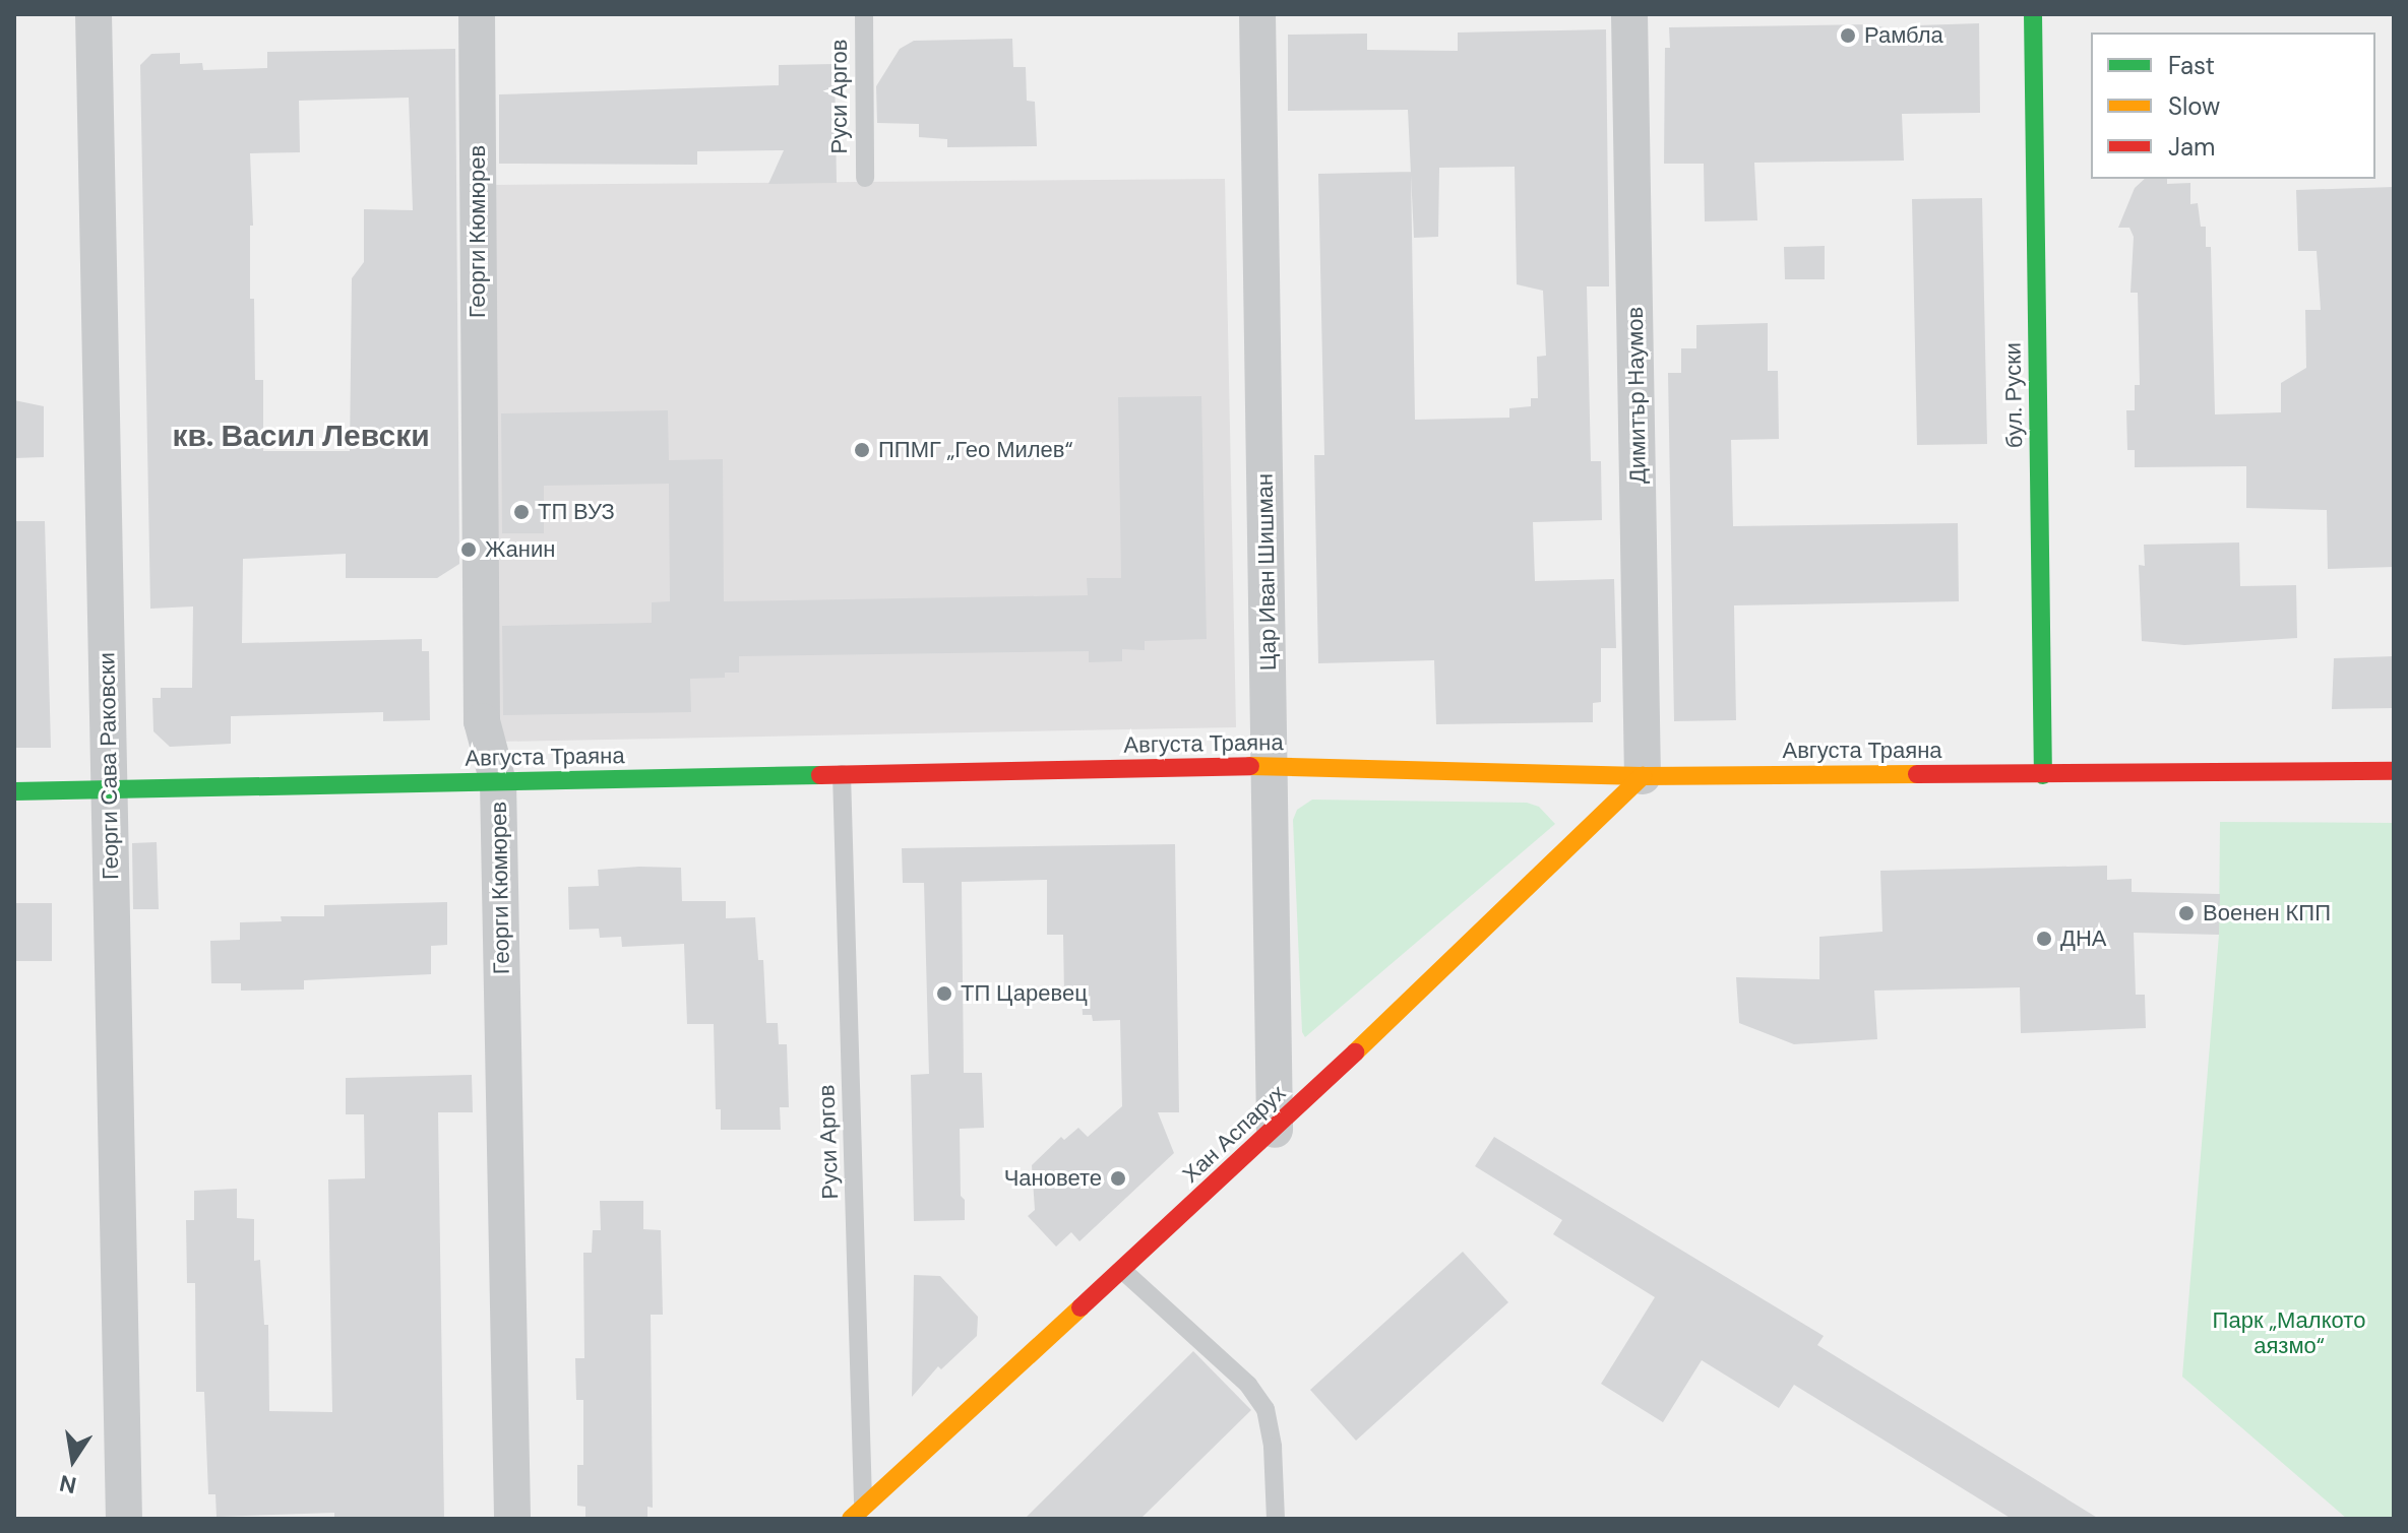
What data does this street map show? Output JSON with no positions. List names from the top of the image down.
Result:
{
  "streets": {
    "street": [
      "Георги Кюмюрев",
      "Димитър Наумов",
      "бул. Руски",
      "Цар Иван Шишман",
      "Августа Траяна",
      "Георги Сава Раковски",
      "Хан Аспарух"
    ],
    "lane": ["Руси Аргов"]
  },
  "crossings": [
    ["Руси Аргов", "Августа Траяна"],
    ["Руси Аргов", "Хан Аспарух"],
    ["Георги Кюмюрев", "Августа Траяна"],
    ["Димитър Наумов", "Августа Траяна"],
    ["Димитър Наумов", "Хан Аспарух"],
    ["бул. Руски", "Августа Траяна"],
    ["Цар Иван Шишман", "Августа Траяна"],
    ["Цар Иван Шишман", "Хан Аспарух"],
    ["Августа Траяна", "Георги Сава Раковски"],
    ["Августа Траяна", "Хан Аспарух"]
  ],
  "districts": ["кв. Васил Левски"],
  "parks": ["Парк „Малкото аязмо“"],
  "places": [
    "Рамбла",
    "ППМГ „Гео Милев“",
    "ТП ВУЗ",
    "Жанин",
    "Военен КПП",
    "ДНА",
    "ТП Царевец",
    "Чановете"
  ],
  "legend": ["Fast", "Slow", "Jam"],
  "north": "bottom"
}
